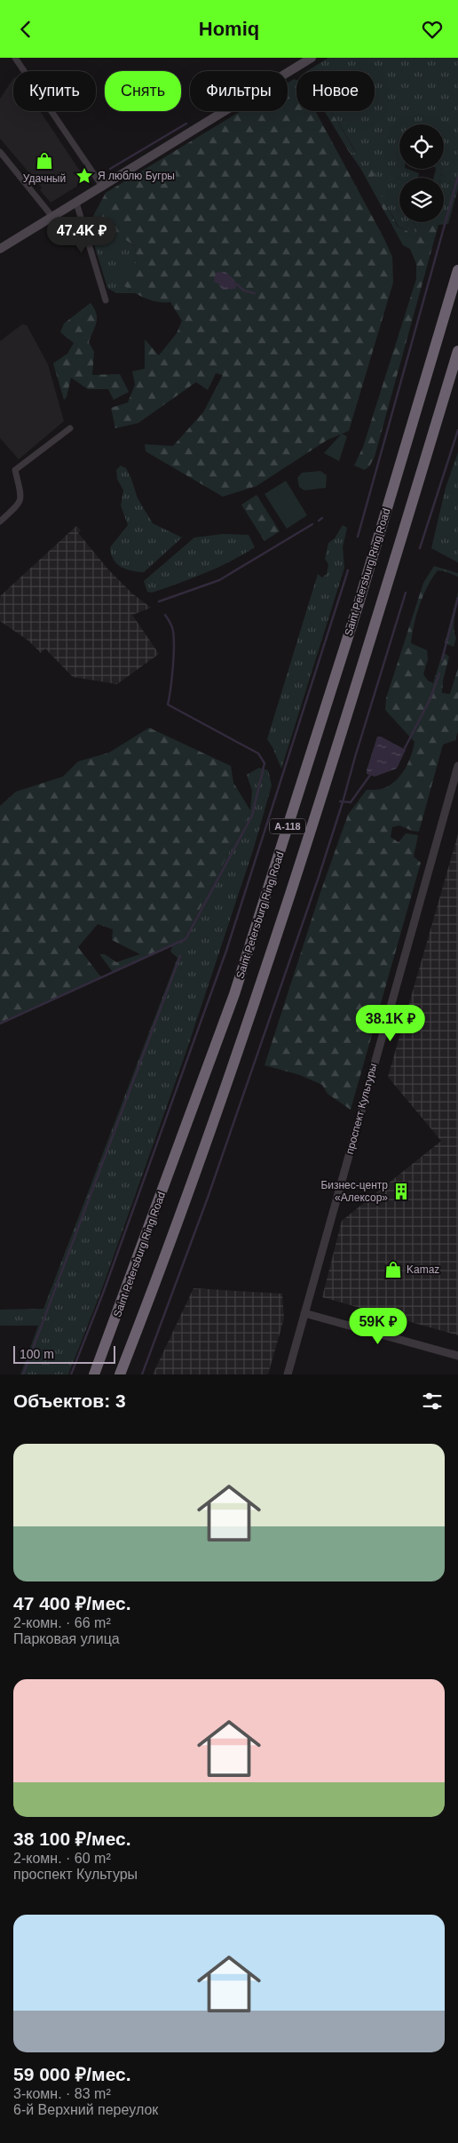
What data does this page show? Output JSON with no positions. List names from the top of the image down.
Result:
{
  "streets": {
    "highway": ["Saint Petersburg Ring Road", "А-118"],
    "street": ["проспект Культуры"]
  },
  "places": {
    "shop": ["Удачный", "Kamaz"],
    "place": ["Я люблю Бугры"],
    "building": ["Бизнес-центр «Алексор»"]
  },
  "scale_bar": "100 m",
  "page": {
    "header": "Homiq",
    "chip": [
      "Купить",
      "Снять",
      "Фильтры",
      "Новое"
    ],
    "price": ["47.4K ₽", "38.1K ₽", "59K ₽"],
    "scale": "100 m",
    "heading": "Объектов: 3",
    "list": [
      {
        "name": "47 400 ₽/мес.",
        "note": "2-комн. · 66 m² · Парковая улица"
      },
      {
        "name": "38 100 ₽/мес.",
        "note": "2-комн. · 60 m² · проспект Культуры"
      },
      {
        "name": "59 000 ₽/мес.",
        "note": "3-комн. · 83 m² · 6-й Верхний переулок"
      }
    ]
  }
}
